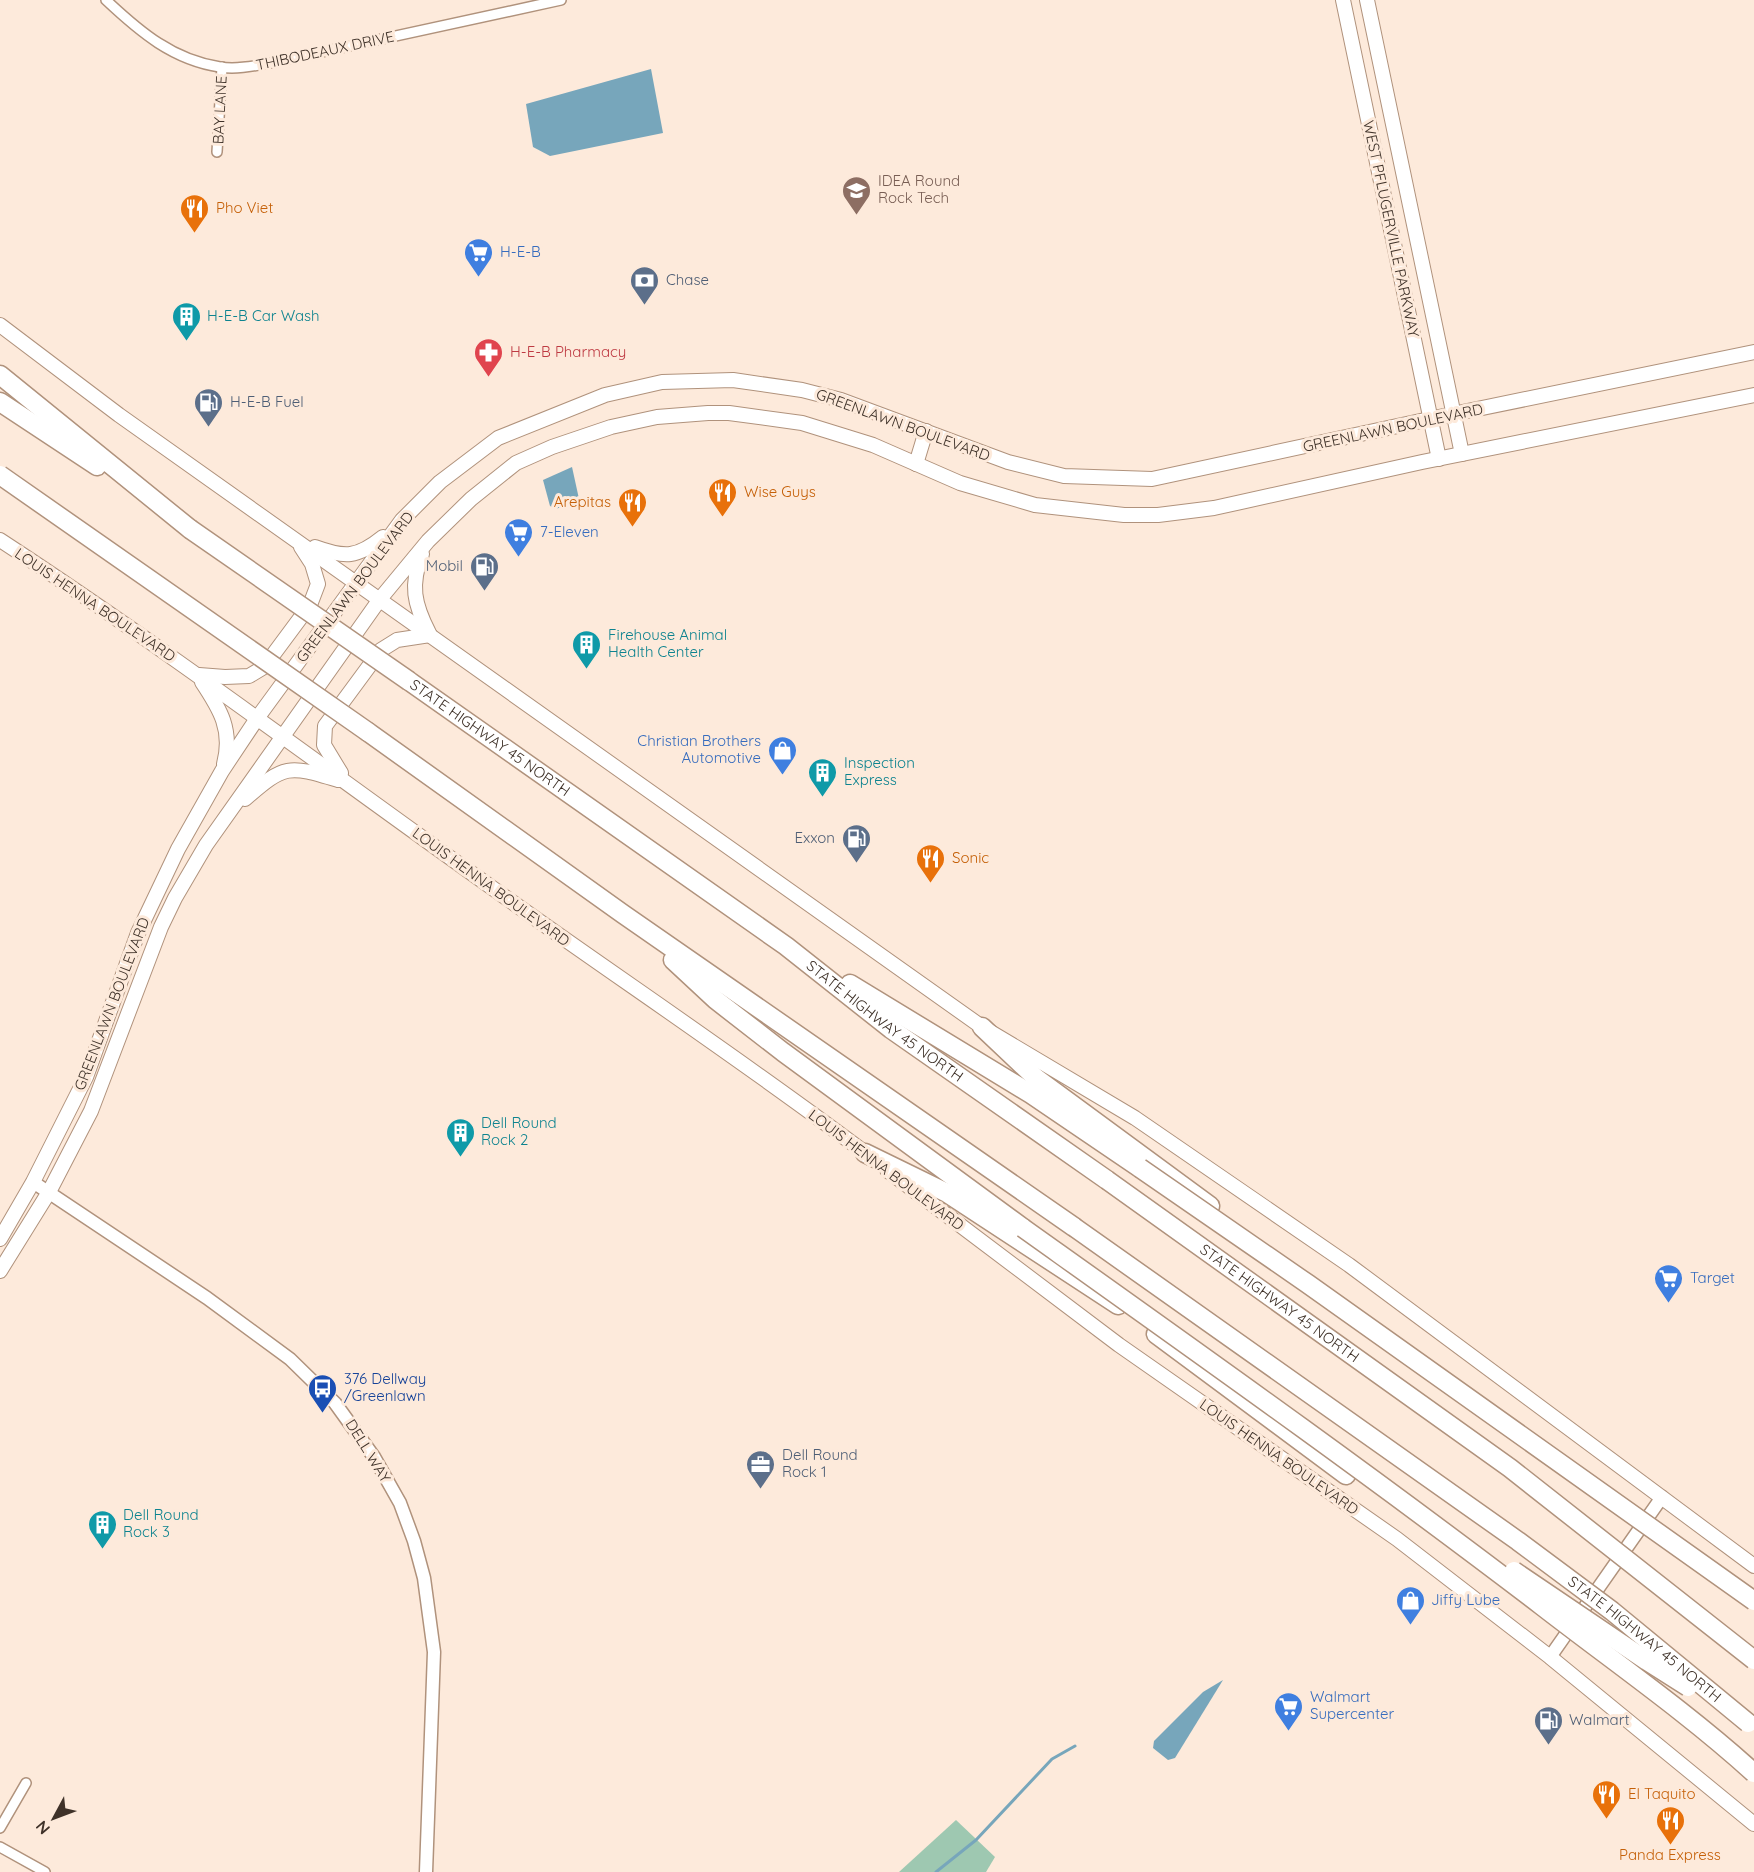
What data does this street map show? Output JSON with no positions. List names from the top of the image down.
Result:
{
  "streets": {
    "highway": ["STATE HIGHWAY 45 NORTH"],
    "main road": ["WEST PFLUGERVILLE PARKWAY", "GREENLAWN BOULEVARD", "LOUIS HENNA BOULEVARD"],
    "street": ["THIBODEAUX DRIVE", "BAY LANE", "DELL WAY"]
  },
  "crossings": [
    ["THIBODEAUX DRIVE", "BAY LANE"],
    ["WEST PFLUGERVILLE PARKWAY", "GREENLAWN BOULEVARD"],
    ["GREENLAWN BOULEVARD", "LOUIS HENNA BOULEVARD"],
    ["GREENLAWN BOULEVARD", "DELL WAY"]
  ],
  "places": {
    "school or university": ["IDEA Round Rock Tech"],
    "restaurant": [
      "Pho Viet",
      "Wise Guys",
      "Arepitas",
      "Sonic",
      "El Taquito",
      "Panda Express"
    ],
    "supermarket": [
      "H-E-B",
      "7-Eleven",
      "Target",
      "Walmart Supercenter"
    ],
    "bank": ["Chase"],
    "building": [
      "H-E-B Car Wash",
      "Firehouse Animal Health Center",
      "Inspection Express",
      "Dell Round Rock 2",
      "Dell Round Rock 3"
    ],
    "pharmacy": ["H-E-B Pharmacy"],
    "fuel station": [
      "H-E-B Fuel",
      "Mobil",
      "Exxon",
      "Walmart"
    ],
    "shop": ["Christian Brothers Automotive", "Jiffy Lube"],
    "bus stop": ["376 Dellway /Greenlawn"],
    "office": ["Dell Round Rock 1"]
  },
  "north": "bottom left"
}
